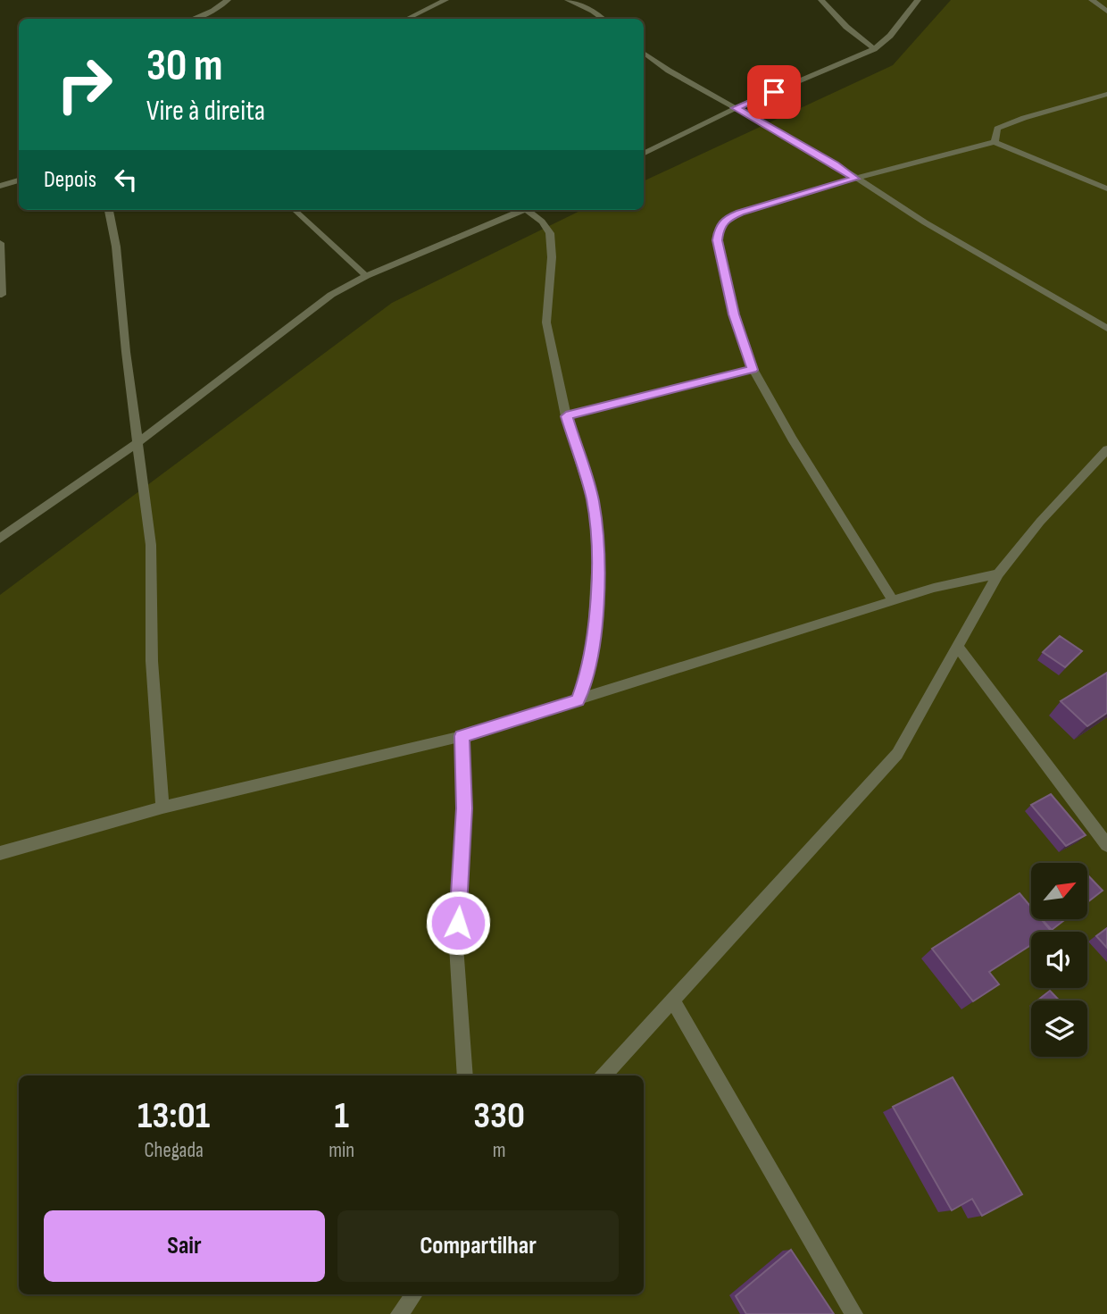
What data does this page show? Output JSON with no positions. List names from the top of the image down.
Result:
{
  "north": "top right",
  "page": {
    "turn": ["30 m", "Vire à direita"],
    "then": "Depois",
    "eta": [
      "13:01",
      "Chegada",
      "1",
      "min",
      "330",
      "m"
    ],
    "buttons": ["Sair", "Compartilhar"]
  }
}
